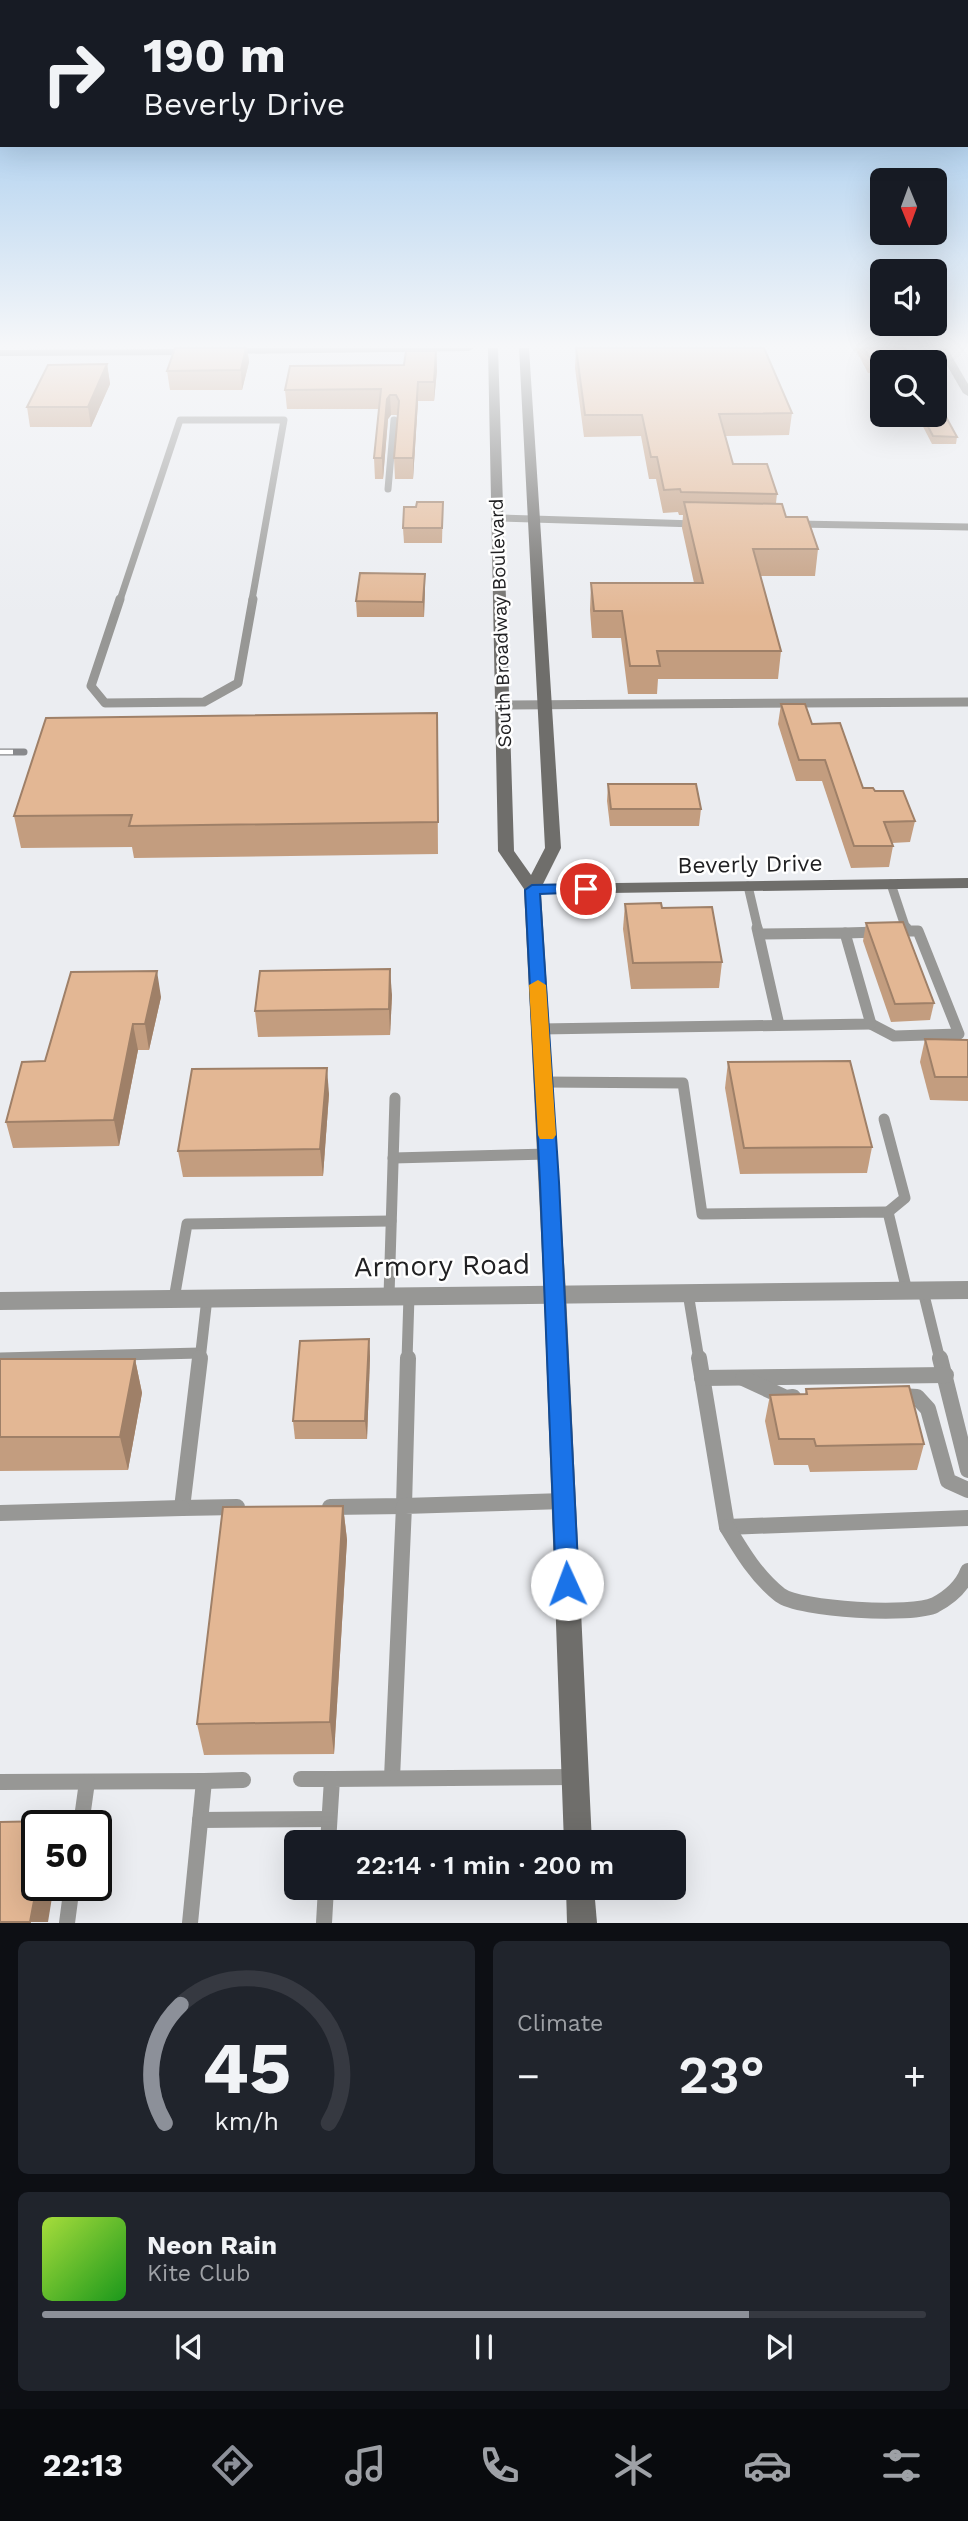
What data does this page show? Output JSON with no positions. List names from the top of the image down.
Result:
{
  "streets": {
    "main road": ["South Broadway Boulevard", "Beverly Drive"],
    "street": ["Armory Road"]
  },
  "crossings": [
    ["South Broadway Boulevard", "Beverly Drive"],
    ["South Broadway Boulevard", "Armory Road"]
  ],
  "north": "bottom",
  "page": {
    "turn": ["190 m", "Beverly Drive"],
    "limit": "50",
    "trip": "22:14 · 1 min · 200 m",
    "tile": "Climate",
    "heat": ["−", "23°", "+"],
    "song": ["Neon Rain", "Kite Club"],
    "tabs": "22:13",
    "gauge": ["45", "km/h"]
  }
}
